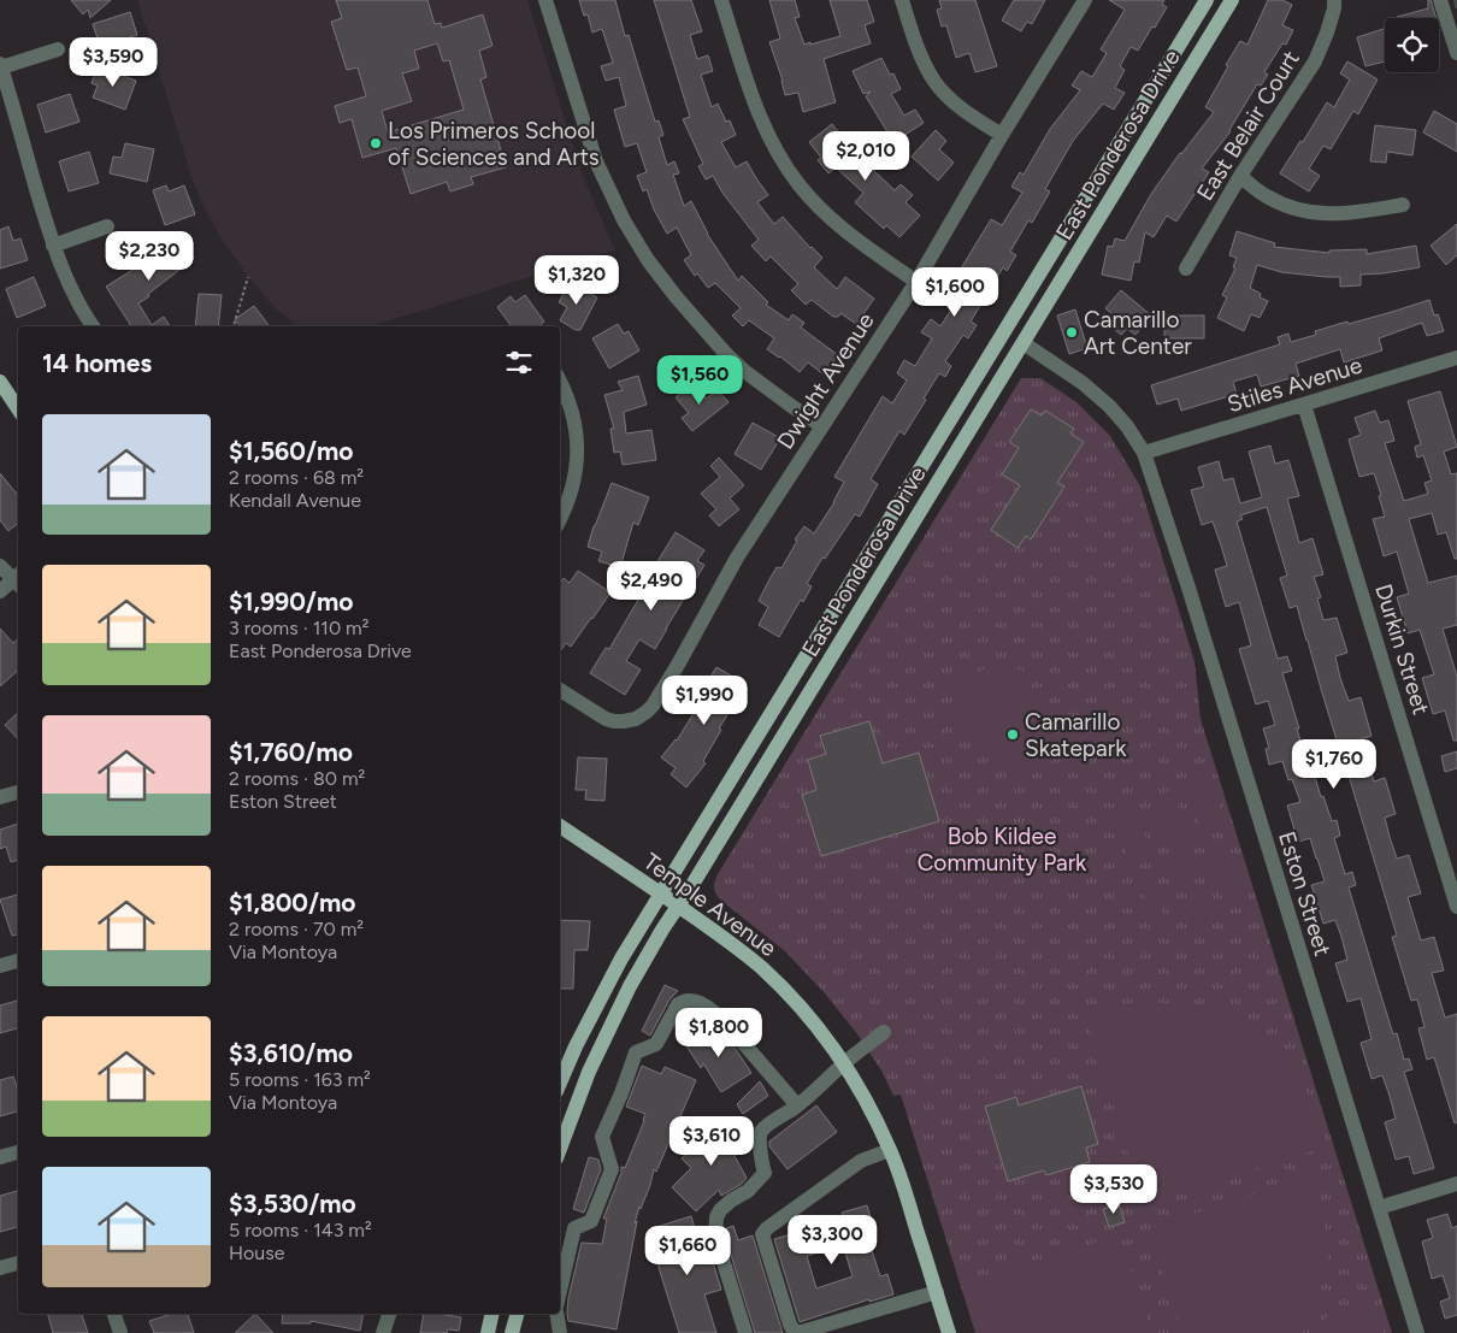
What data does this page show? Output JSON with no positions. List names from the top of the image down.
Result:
{
  "streets": {
    "main road": ["East Ponderosa Drive", "Temple Avenue"],
    "street": [
      "East Belair Court",
      "Dwight Avenue",
      "Stiles Avenue",
      "Durkin Street",
      "Eston Street"
    ]
  },
  "crossings": [
    ["East Ponderosa Drive", "Eston Street"],
    ["East Ponderosa Drive", "Temple Avenue"],
    ["Stiles Avenue", "Durkin Street"],
    ["Stiles Avenue", "Eston Street"]
  ],
  "parks": ["Bob Kildee Community Park"],
  "places": ["Los Primeros School of Sciences and Arts", "Camarillo Art Center", "Camarillo Skatepark"],
  "page": {
    "price": [
      "$3,590",
      "$2,010",
      "$2,230",
      "$1,320",
      "$1,600",
      "$1,560",
      "$2,490",
      "$1,990",
      "$1,760",
      "$1,800",
      "$3,610",
      "$3,530",
      "$3,300",
      "$1,660"
    ],
    "heading": "14 homes",
    "list": [
      {
        "name": "$1,560/mo",
        "note": "2 rooms · 68 m² · Kendall Avenue"
      },
      {
        "name": "$1,990/mo",
        "note": "3 rooms · 110 m² · East Ponderosa Drive"
      },
      {
        "name": "$1,760/mo",
        "note": "2 rooms · 80 m² · Eston Street"
      },
      {
        "name": "$1,800/mo",
        "note": "2 rooms · 70 m² · Via Montoya"
      },
      {
        "name": "$3,610/mo",
        "note": "5 rooms · 163 m² · Via Montoya"
      },
      {
        "name": "$3,530/mo",
        "note": "5 rooms · 143 m² · House"
      }
    ]
  }
}
